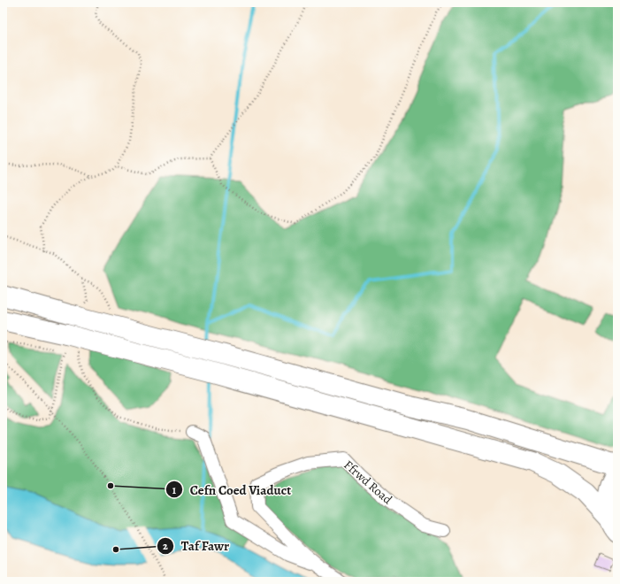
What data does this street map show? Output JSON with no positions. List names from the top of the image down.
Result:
{
  "streets": {
    "street": ["Ffrwd Road"]
  },
  "places": ["Cefn Coed Viaduct", "Taf Fawr"]
}
